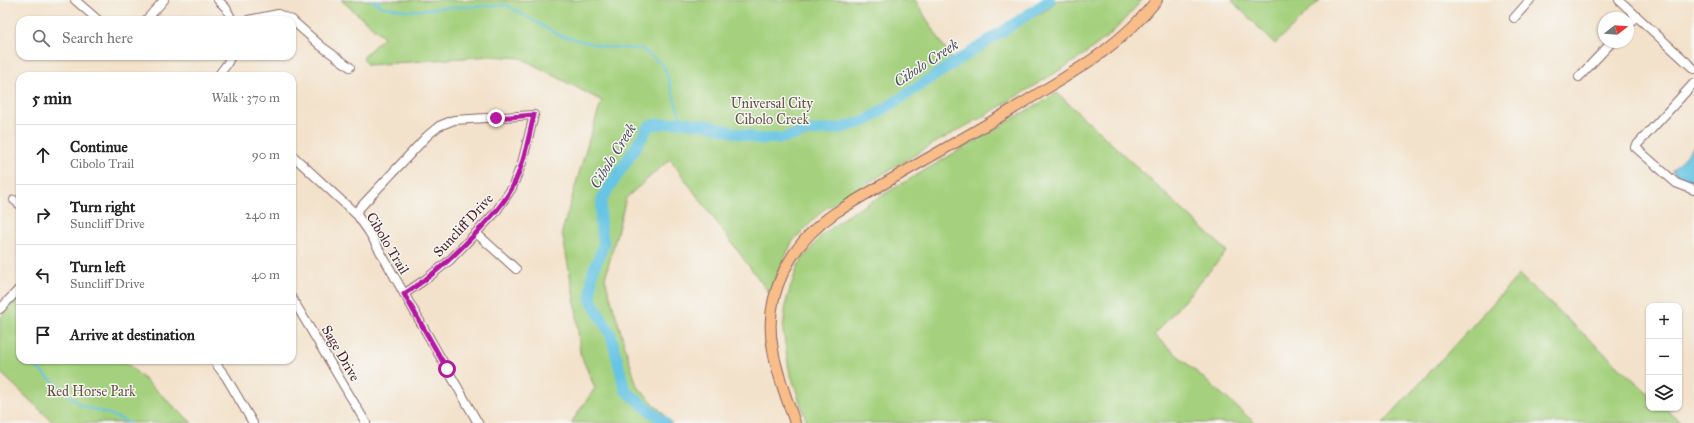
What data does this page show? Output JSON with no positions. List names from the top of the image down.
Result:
{
  "streets": {
    "street": ["Suncliff Drive", "Cibolo Trail", "Sage Drive"]
  },
  "crossings": [
    ["Suncliff Drive", "Cibolo Trail"]
  ],
  "water": ["Cibolo Creek"],
  "parks": ["Universal City Cibolo Creek", "Red Horse Park"],
  "north": "right",
  "page": {
    "search": "Search here",
    "heading": ["5 min", "Walk · 370 m"],
    "list": [
      ["Continue", "Cibolo Trail", "90 m"],
      ["Turn right", "Suncliff Drive", "240 m"],
      ["Turn left", "Suncliff Drive", "40 m"],
      "Arrive at destination"
    ],
    "map_buttons": ["+", "−"]
  }
}
